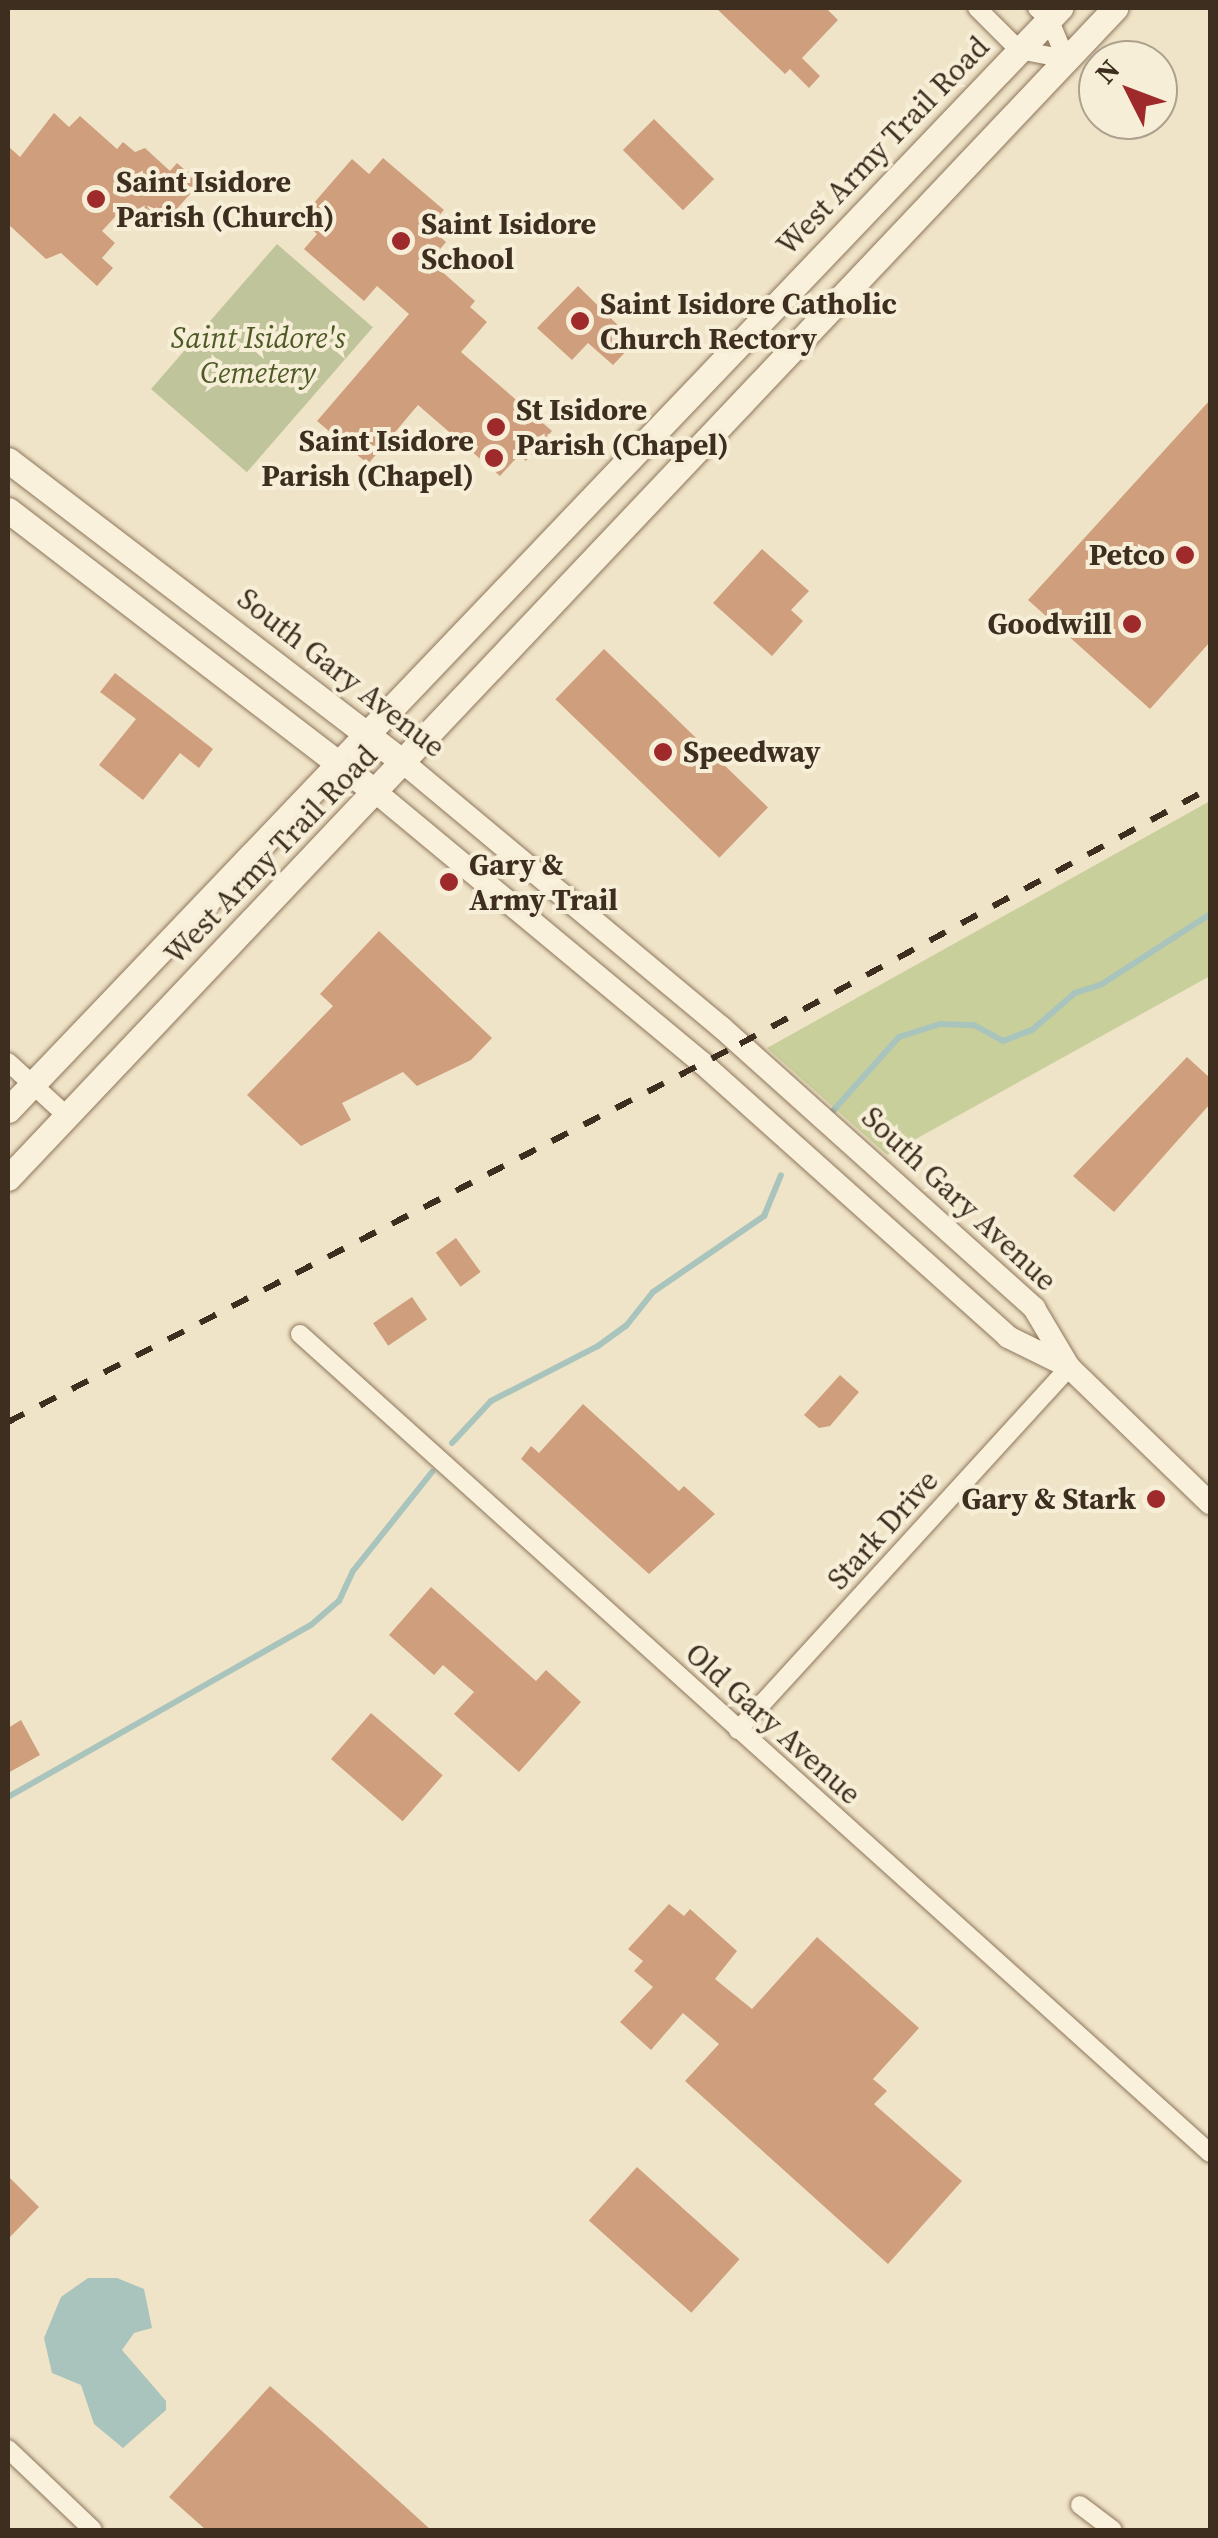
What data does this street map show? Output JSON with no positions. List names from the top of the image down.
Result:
{
  "streets": {
    "main road": ["West Army Trail Road", "South Gary Avenue"],
    "street": ["Stark Drive", "Old Gary Avenue"]
  },
  "crossings": [
    ["West Army Trail Road", "South Gary Avenue"],
    ["South Gary Avenue", "Stark Drive"],
    ["Stark Drive", "Old Gary Avenue"]
  ],
  "parks": ["Saint Isidore's Cemetery"],
  "places": [
    "Saint Isidore Parish (Church)",
    "Saint Isidore School",
    "Saint Isidore Catholic Church Rectory",
    "St Isidore Parish (Chapel)",
    "Saint Isidore Parish (Chapel)",
    "Petco",
    "Goodwill",
    "Speedway",
    "Gary & Army Trail",
    "Gary & Stark"
  ],
  "north": "top left"
}
